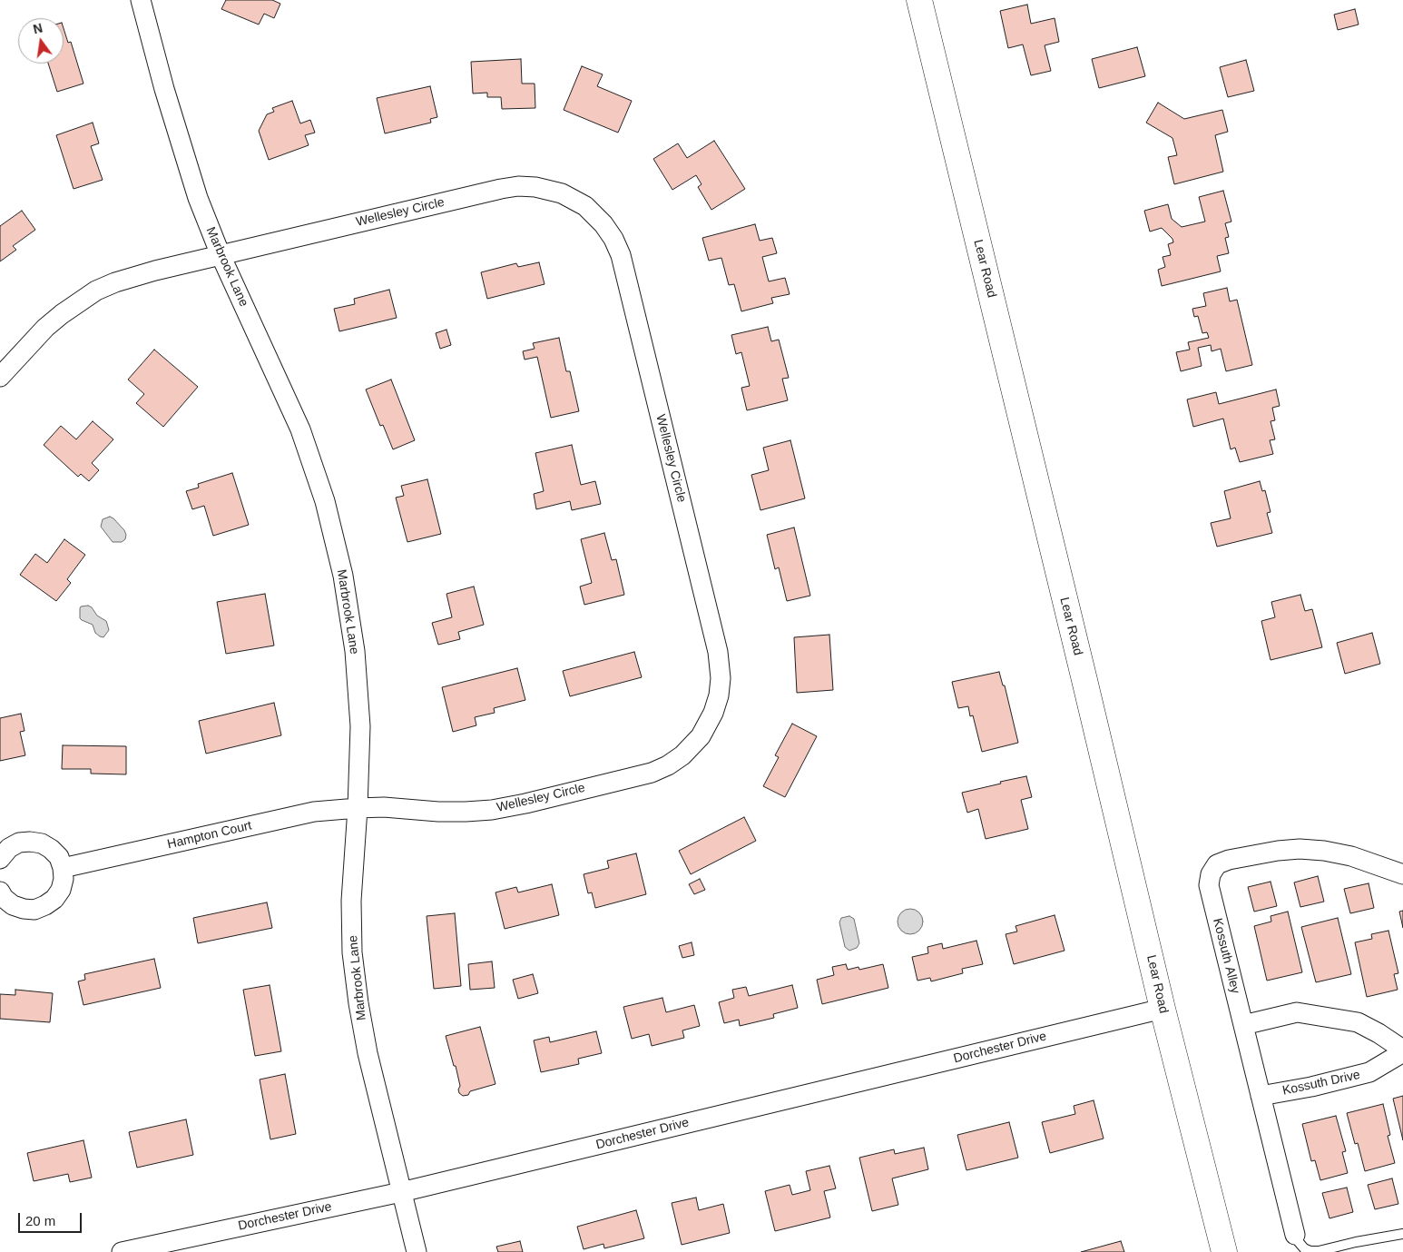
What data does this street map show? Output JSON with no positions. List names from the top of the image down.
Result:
{
  "streets": {
    "street": [
      "Wellesley Circle",
      "Marbrook Lane",
      "Lear Road",
      "Hampton Court",
      "Kossuth Alley",
      "Dorchester Drive",
      "Kossuth Drive"
    ]
  },
  "crossings": [
    ["Wellesley Circle", "Marbrook Lane"],
    ["Wellesley Circle", "Hampton Court"],
    ["Marbrook Lane", "Hampton Court"],
    ["Marbrook Lane", "Dorchester Drive"],
    ["Lear Road", "Dorchester Drive"],
    ["Kossuth Alley", "Kossuth Drive"]
  ],
  "scale_bar": "20 m",
  "north": "top"
}
